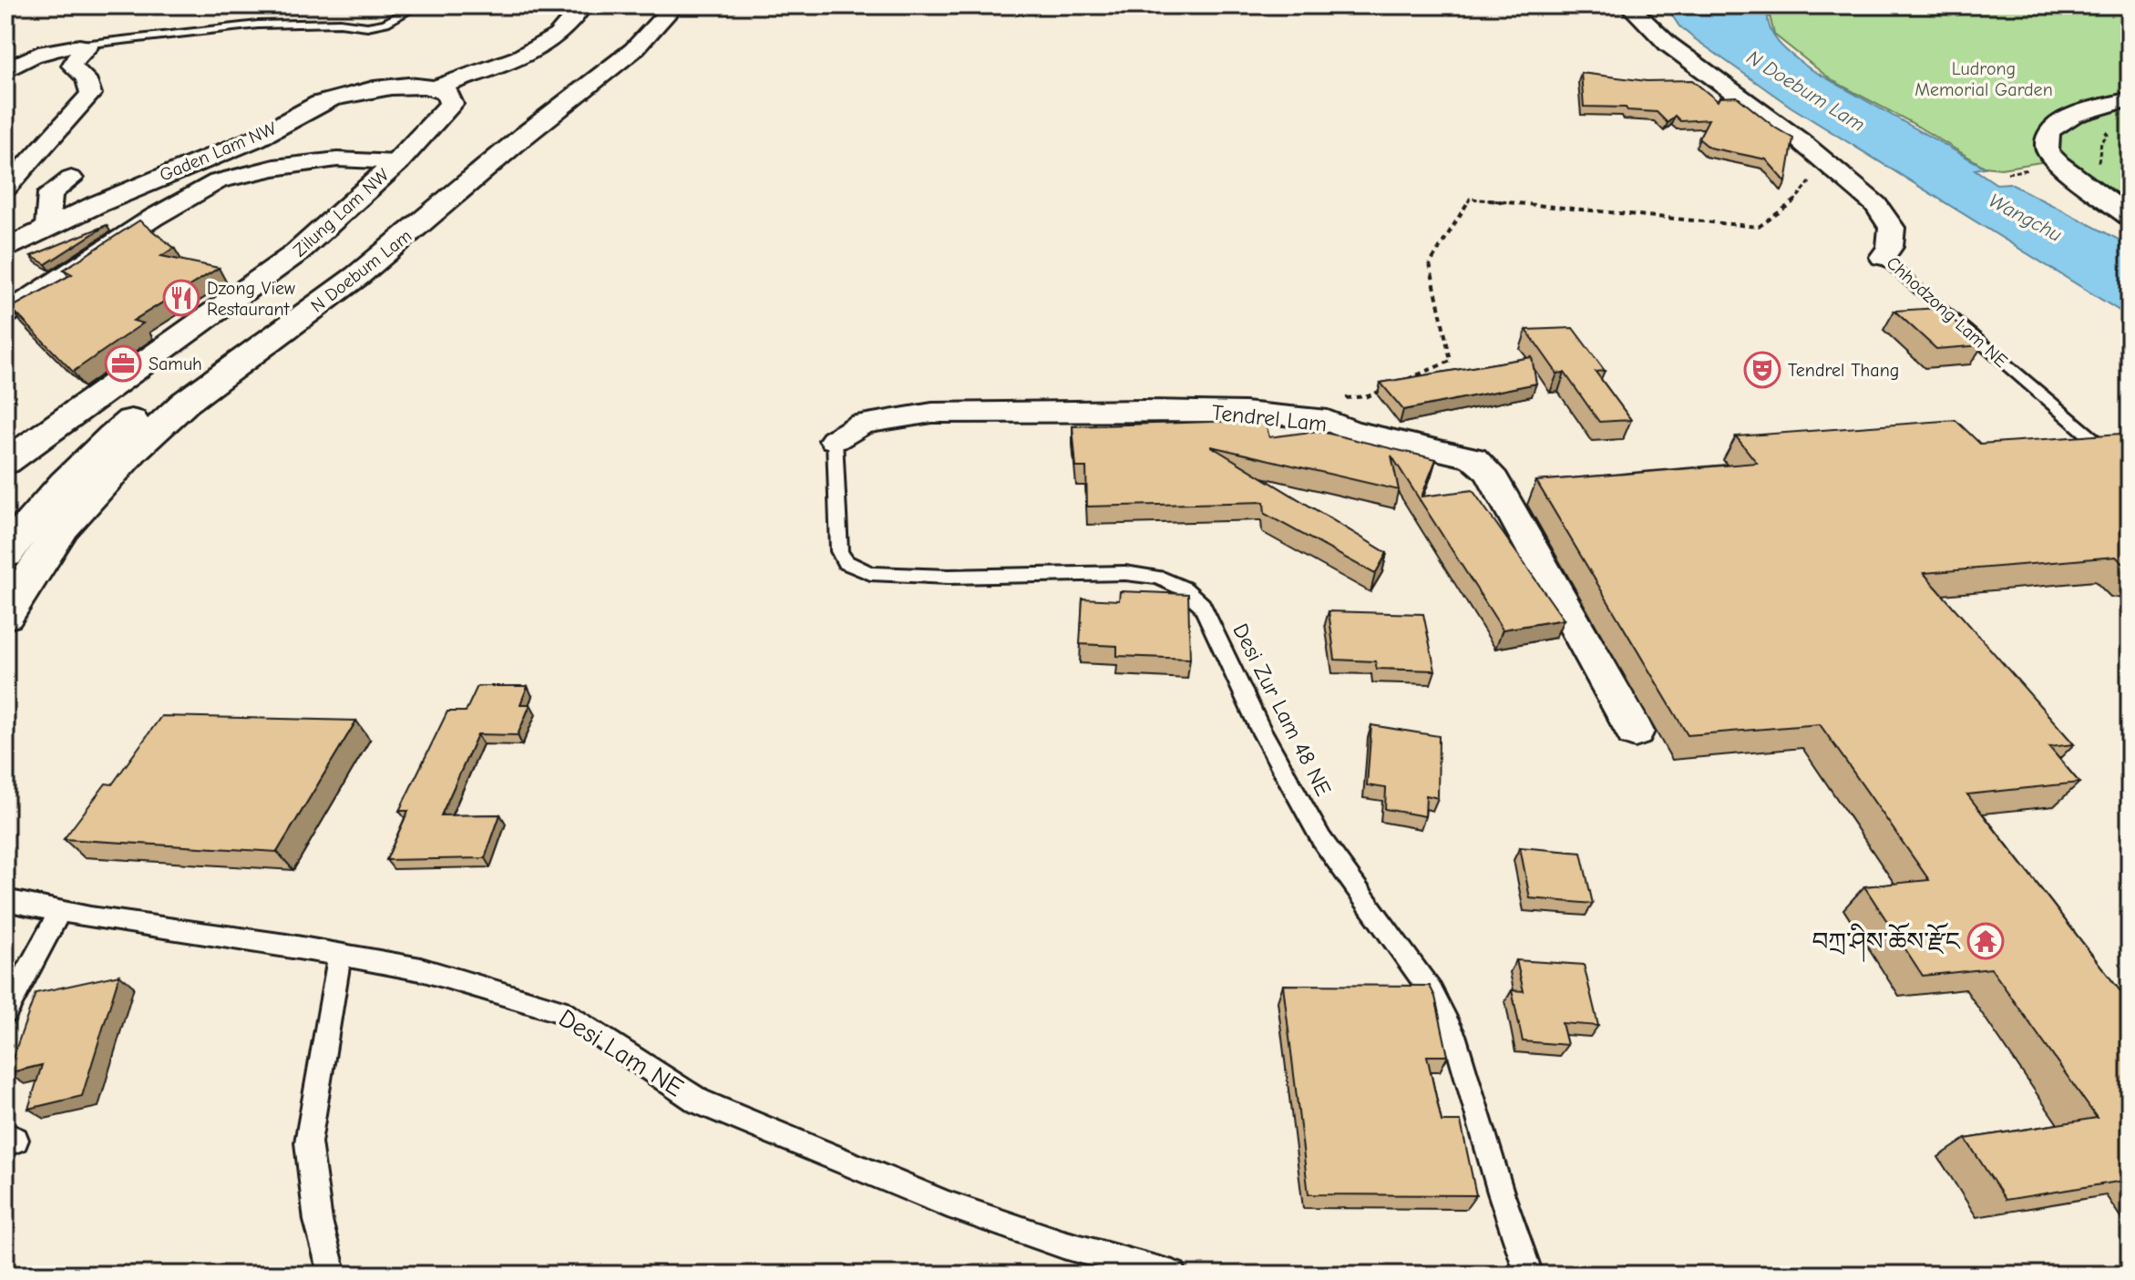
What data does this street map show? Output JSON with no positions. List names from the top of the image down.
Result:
{
  "streets": {
    "main road": ["Gaden Lam NW", "Zilung Lam NW", "N Doebum Lam"],
    "street": ["Chhodzong Lam NE", "Tendrel Lam"],
    "lane": ["Desi Zur Lam 48 NE", "Desi Lam NE"]
  },
  "crossings": [
    ["Tendrel Lam", "Desi Zur Lam 48 NE"]
  ],
  "water": ["N Doebum Lam", "Wangchu"],
  "parks": ["Ludrong Memorial Garden"],
  "places": {
    "restaurant": ["Dzong View Restaurant"],
    "office": ["Samuh"],
    "theatre": ["Tendrel Thang"],
    "temple": ["བཀྲ་ཤིས་ཆོས་རྫོང"]
  }
}
